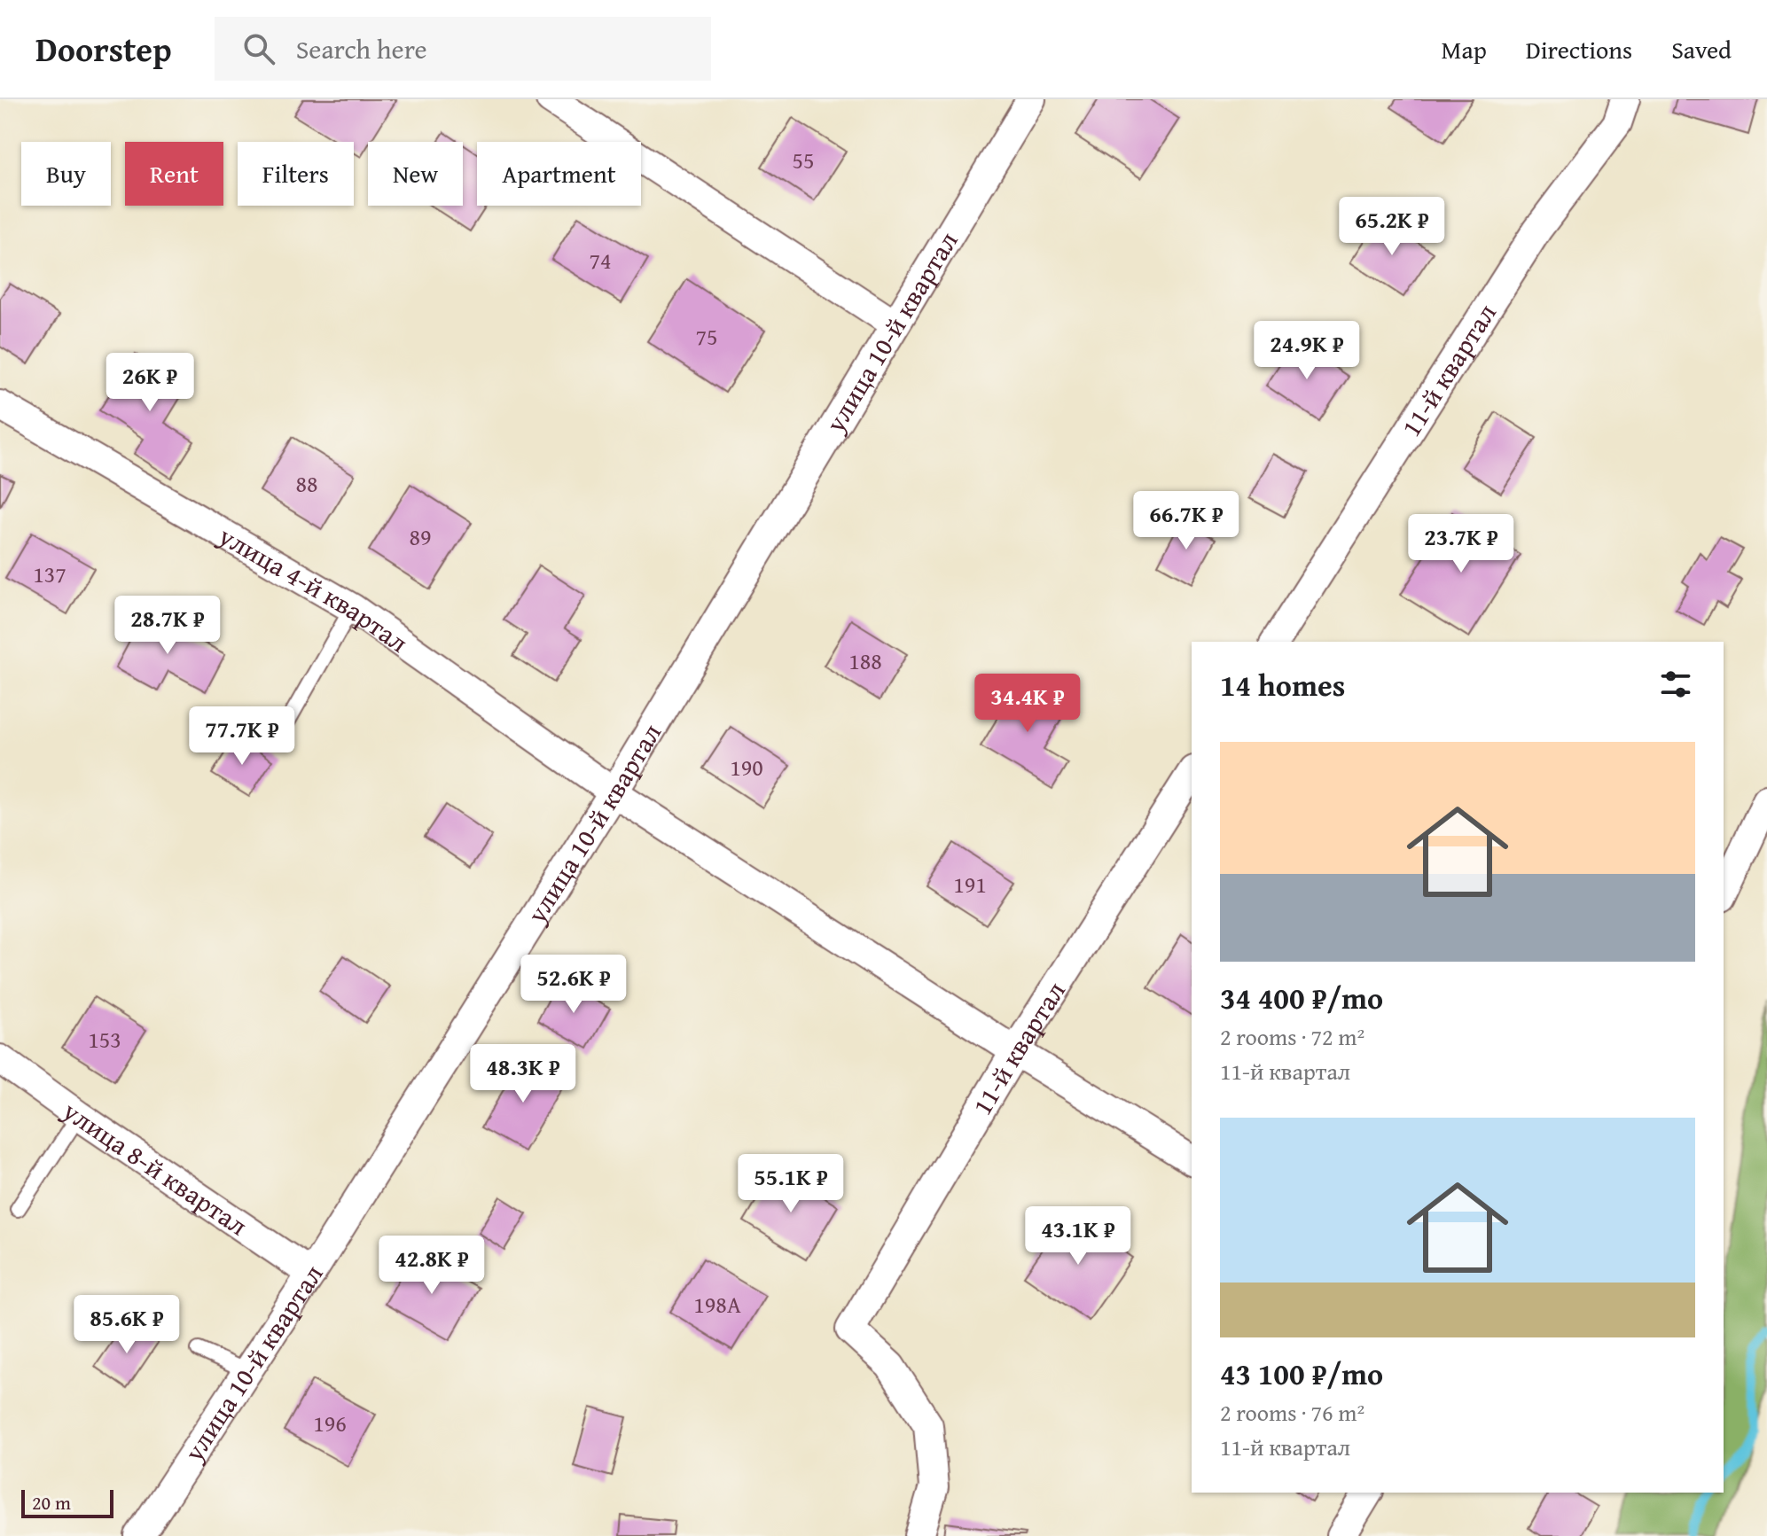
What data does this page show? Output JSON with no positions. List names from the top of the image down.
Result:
{
  "streets": {
    "street": [
      "улица 10-й квартал",
      "11-й квартал",
      "улица 4-й квартал",
      "улица 8-й квартал"
    ]
  },
  "crossings": [
    ["улица 10-й квартал", "улица 4-й квартал"],
    ["улица 10-й квартал", "улица 8-й квартал"],
    ["11-й квартал", "улица 4-й квартал"]
  ],
  "house_numbers": [
    "55",
    "74",
    "75",
    "88",
    "89",
    "137",
    "188",
    "190",
    "191",
    "153",
    "198А",
    "196"
  ],
  "scale_bar": "20 m",
  "page": {
    "header": "Doorstep",
    "search": "Search here",
    "nav": ["Map", "Directions", "Saved"],
    "chip": [
      "Buy",
      "Rent",
      "Filters",
      "New",
      "Apartment"
    ],
    "price": [
      "65.2K ₽",
      "24.9K ₽",
      "26K ₽",
      "66.7K ₽",
      "23.7K ₽",
      "28.7K ₽",
      "34.4K ₽",
      "77.7K ₽",
      "52.6K ₽",
      "48.3K ₽",
      "55.1K ₽",
      "43.1K ₽",
      "42.8K ₽",
      "85.6K ₽"
    ],
    "heading": "14 homes",
    "list": [
      {
        "name": "34 400 ₽/mo",
        "note": "2 rooms · 72 m² · 11-й квартал"
      },
      {
        "name": "43 100 ₽/mo",
        "note": "2 rooms · 76 m² · 11-й квартал"
      }
    ],
    "scale": "20 m"
  }
}
